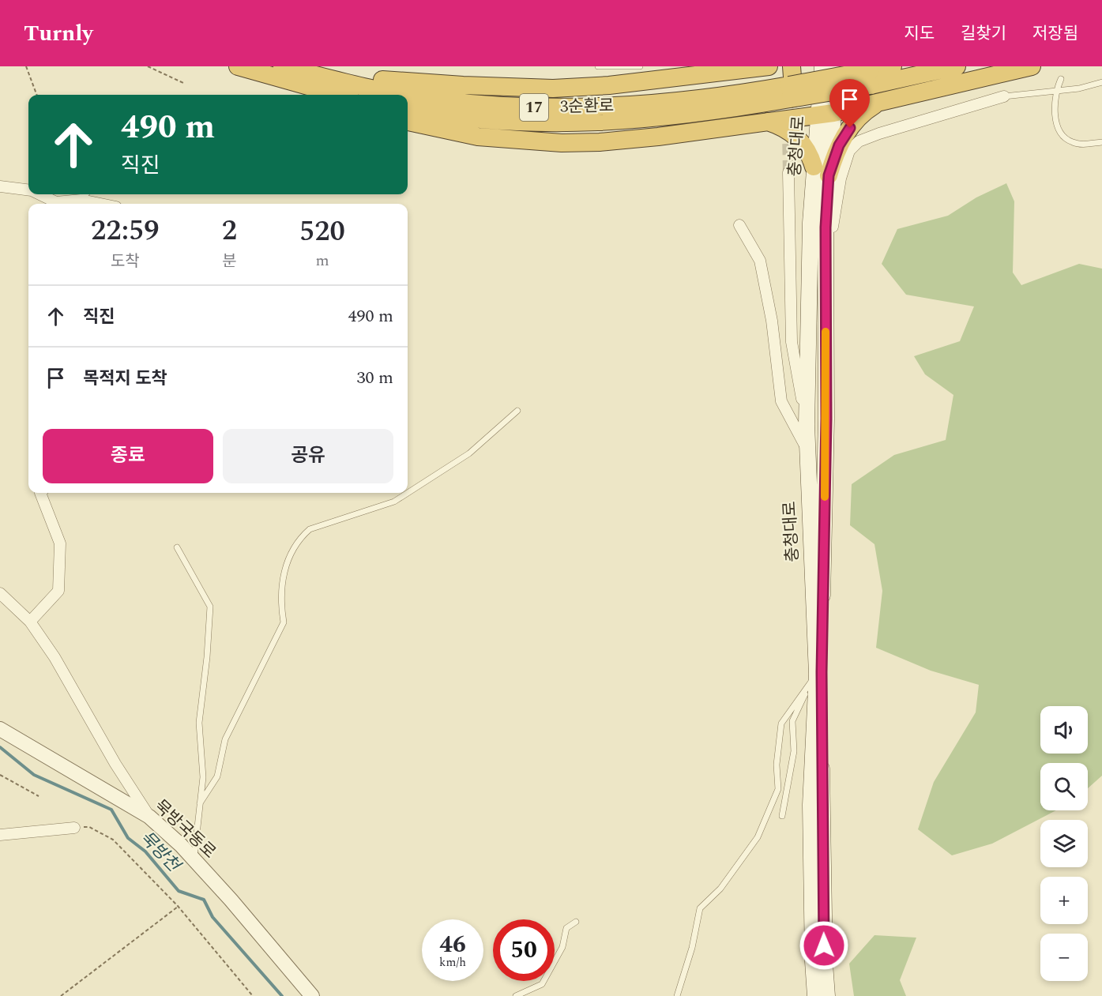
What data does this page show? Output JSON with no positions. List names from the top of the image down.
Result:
{
  "streets": {
    "highway": ["3순환로", "17"],
    "main road": ["충청대로"],
    "street": ["묵방국동로"]
  },
  "water": ["묵방천"],
  "page": {
    "header": "Turnly",
    "nav": ["지도", "길찾기", "저장됨"],
    "turn": ["490 m", "직진"],
    "eta": [
      "22:59",
      "도착",
      "2",
      "분",
      "520",
      "m"
    ],
    "list": [
      {
        "name": "직진",
        "value": "490 m"
      },
      {
        "name": "목적지 도착",
        "value": "30 m"
      }
    ],
    "buttons": ["종료", "공유"],
    "map_buttons": ["+", "−"],
    "speed": "46 km/h",
    "limit": "50"
  }
}
